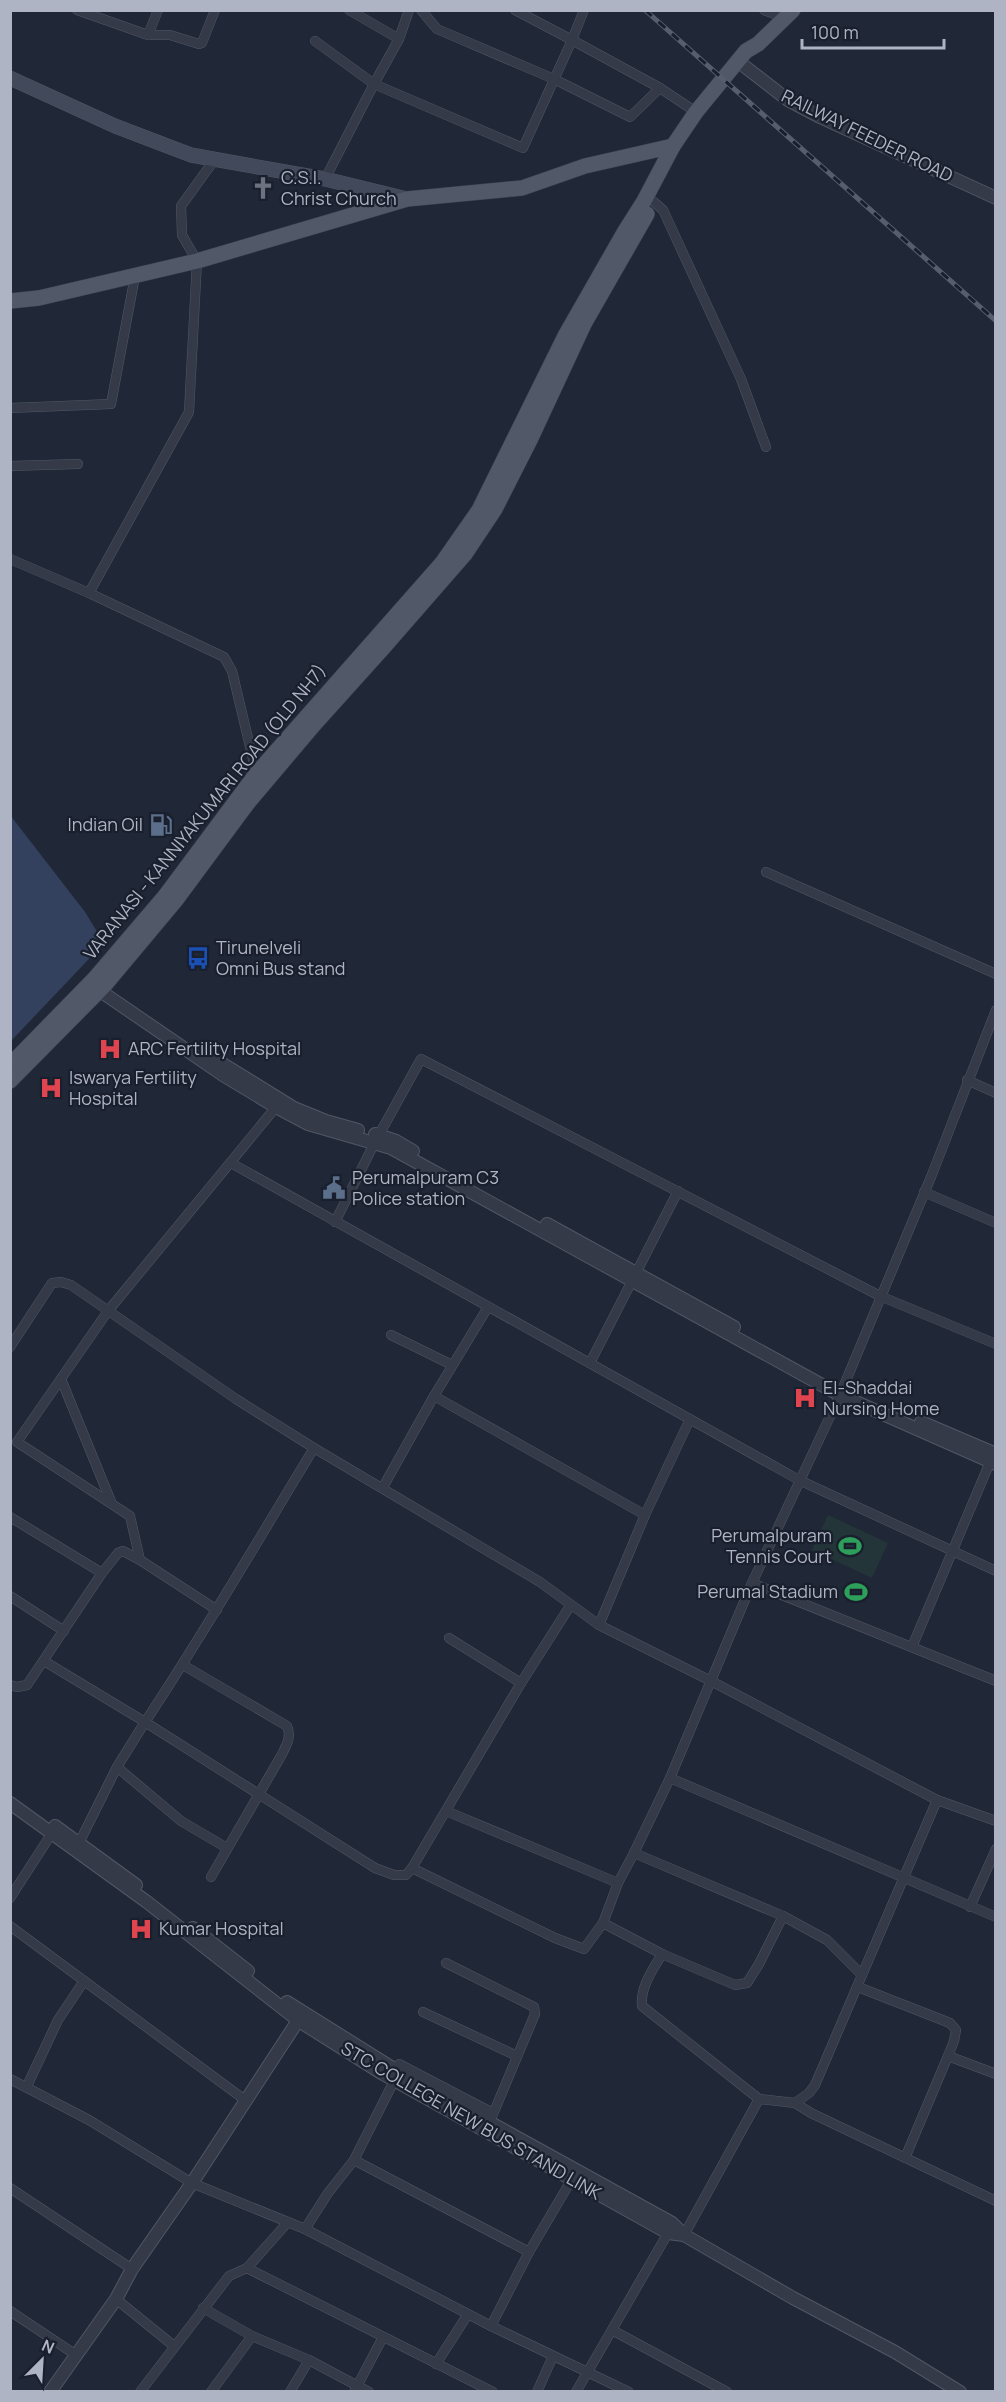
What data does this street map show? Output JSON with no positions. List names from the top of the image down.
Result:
{
  "streets": {
    "main road": ["VARANASI - KANNIYAKUMARI ROAD (OLD NH7)"],
    "street": ["RAILWAY FEEDER ROAD", "STC COLLEGE NEW BUS STAND LINK"]
  },
  "crossings": [
    ["RAILWAY FEEDER ROAD", "VARANASI - KANNIYAKUMARI ROAD (OLD NH7)"]
  ],
  "places": {
    "church": ["C.S.I. Christ Church"],
    "fuel station": ["Indian Oil"],
    "bus stop": ["Tirunelveli Omni Bus stand"],
    "hospital": [
      "ARC Fertility Hospital",
      "Iswarya Fertility Hospital",
      "El-Shaddai Nursing Home",
      "Kumar Hospital"
    ],
    "public building": ["Perumalpuram C3 Police station"],
    "sports": ["Perumalpuram Tennis Court", "Perumal Stadium"]
  },
  "scale_bar": "100 m",
  "north": "top right"
}
